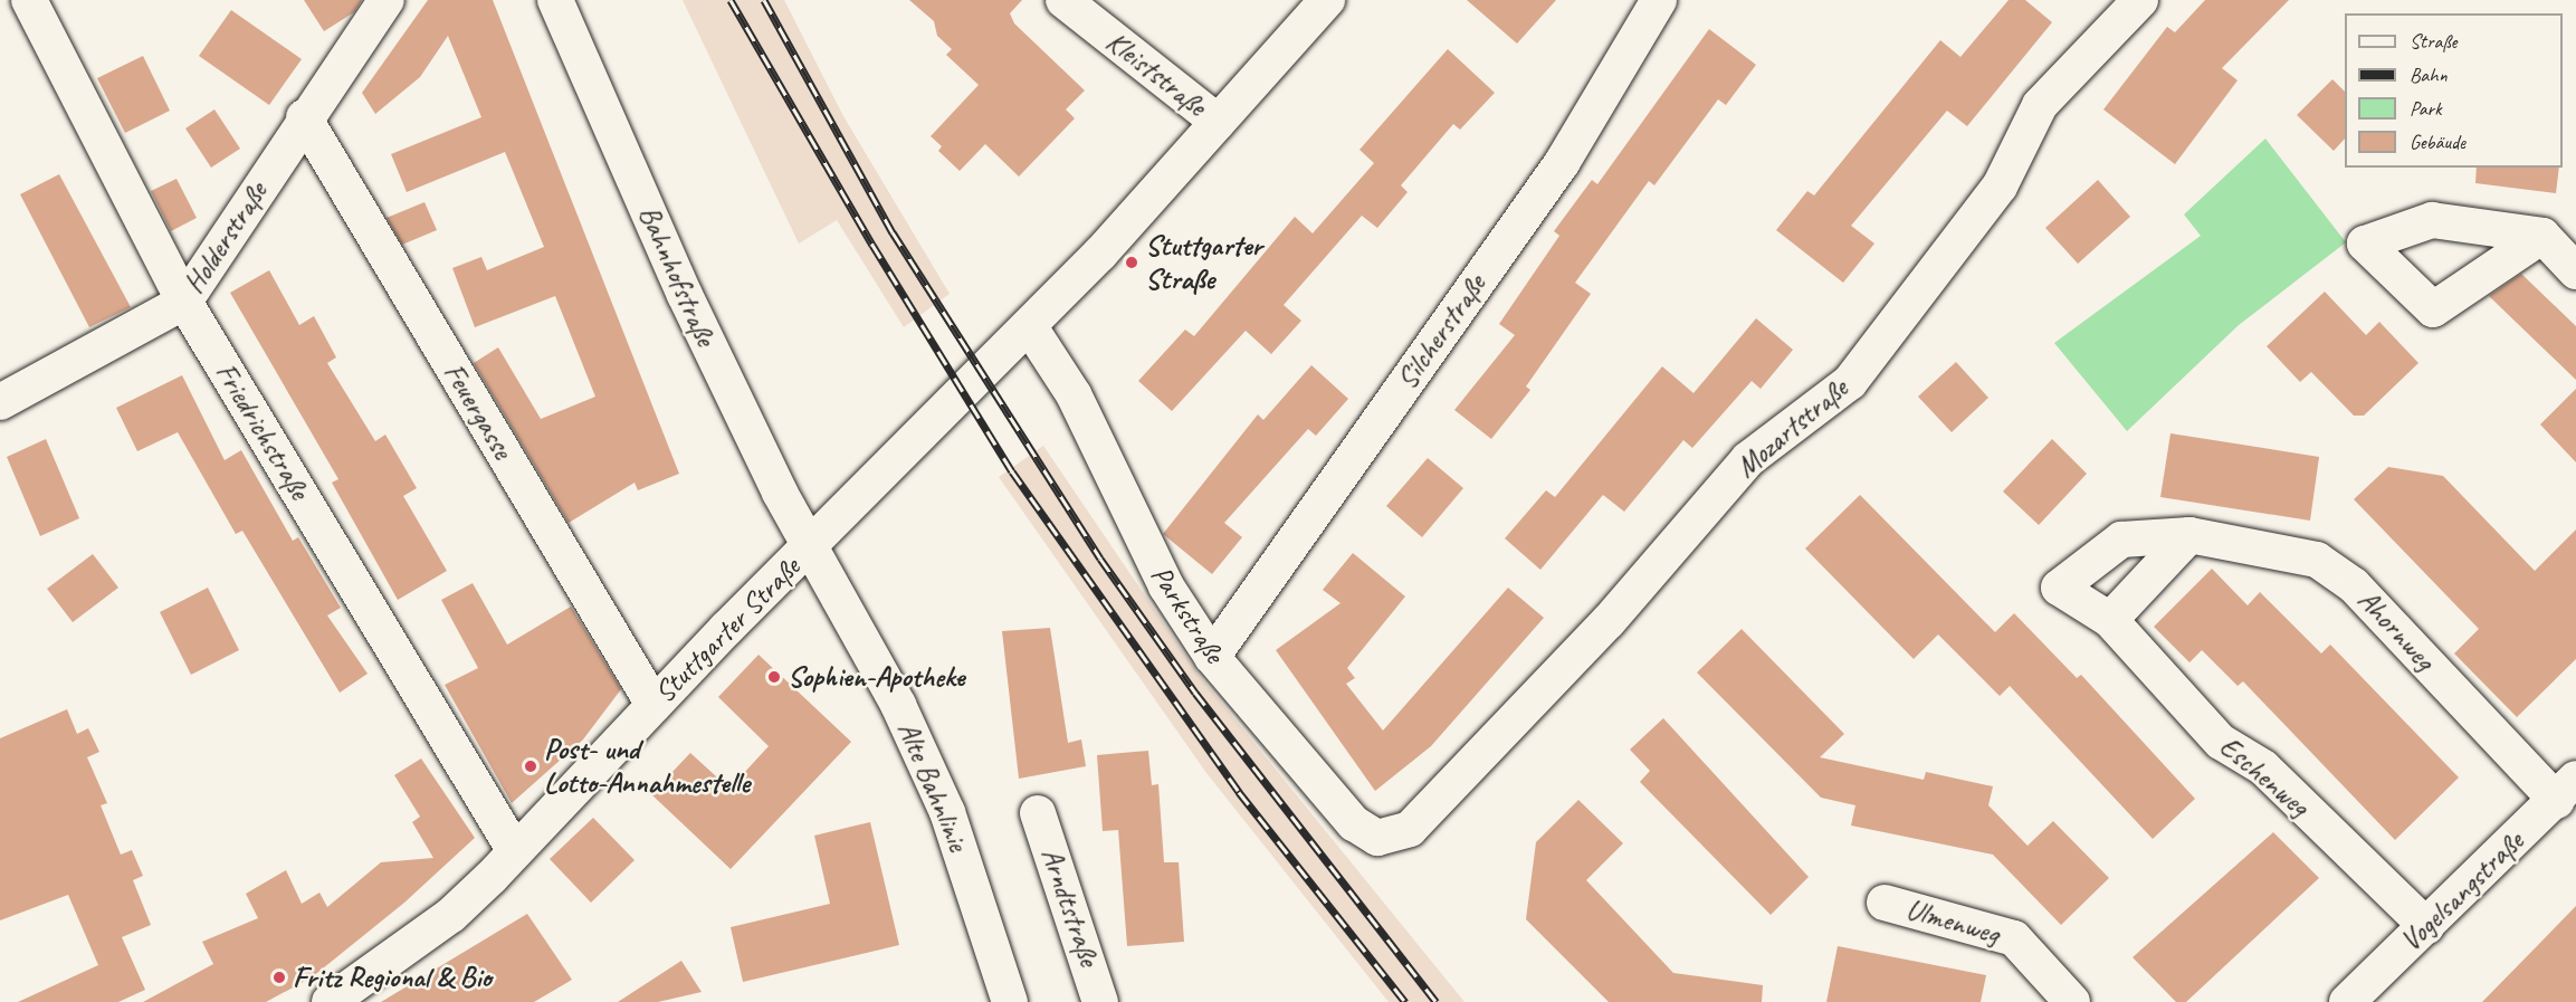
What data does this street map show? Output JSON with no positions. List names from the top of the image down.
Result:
{
  "streets": {
    "street": [
      "Kleiststraße",
      "Holderstraße",
      "Bahnhofstraße",
      "Silcherstraße",
      "Feuergasse",
      "Mozartstraße",
      "Friedrichstraße",
      "Parkstraße",
      "Stuttgarter Straße",
      "Ahornweg",
      "Eschenweg",
      "Alte Bahnlinie",
      "Vogelsangstraße",
      "Arndtstraße",
      "Ulmenweg"
    ]
  },
  "crossings": [
    ["Kleiststraße", "Stuttgarter Straße"],
    ["Holderstraße", "Feuergasse"],
    ["Holderstraße", "Friedrichstraße"],
    ["Bahnhofstraße", "Stuttgarter Straße"],
    ["Bahnhofstraße", "Alte Bahnlinie"],
    ["Silcherstraße", "Parkstraße"],
    ["Feuergasse", "Stuttgarter Straße"],
    ["Mozartstraße", "Parkstraße"],
    ["Friedrichstraße", "Stuttgarter Straße"],
    ["Parkstraße", "Stuttgarter Straße"],
    ["Stuttgarter Straße", "Alte Bahnlinie"],
    ["Ahornweg", "Eschenweg"],
    ["Ahornweg", "Vogelsangstraße"],
    ["Eschenweg", "Vogelsangstraße"]
  ],
  "places": [
    "Stuttgarter Straße",
    "Sophien-Apotheke",
    "Post- und Lotto-Annahmestelle",
    "Fritz Regional & Bio"
  ],
  "legend": [
    "Straße",
    "Bahn",
    "Park",
    "Gebäude"
  ]
}
